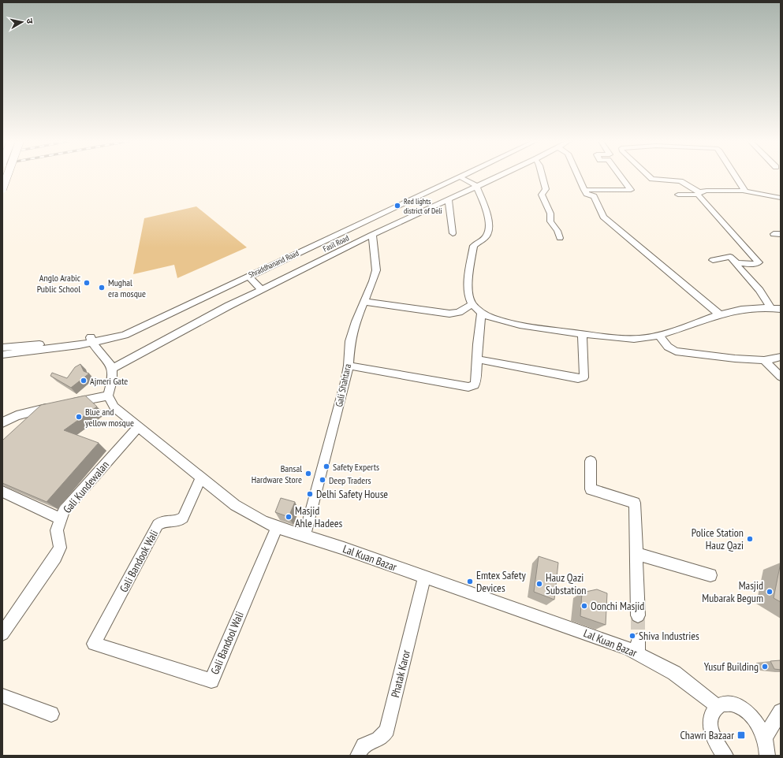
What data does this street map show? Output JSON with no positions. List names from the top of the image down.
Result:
{
  "streets": {
    "street": [
      "Fasil Road",
      "Shraddhanand Road",
      "Gali Shahtara",
      "Gali Kundewalan",
      "Lal Kuan Bazar",
      "Gali Bandook Wali",
      "Gali Bandool Wali",
      "Phatak Karor"
    ]
  },
  "crossings": [
    ["Fasil Road", "Shraddhanand Road"],
    ["Fasil Road", "Gali Shahtara"],
    ["Gali Shahtara", "Lal Kuan Bazar"],
    ["Gali Kundewalan", "Lal Kuan Bazar"],
    ["Lal Kuan Bazar", "Gali Bandook Wali"],
    ["Lal Kuan Bazar", "Gali Bandool Wali"],
    ["Lal Kuan Bazar", "Phatak Karor"],
    ["Gali Bandook Wali", "Gali Bandool Wali"]
  ],
  "places": {
    "other": [
      "Red lights district of Deli",
      "Anglo Arabic Public School",
      "Mughal era mosque",
      "Ajmeri Gate",
      "Blue and yellow mosque",
      "Safety Experts",
      "Bansal Hardware Store",
      "Deep Traders",
      "Delhi Safety House",
      "Masjid Ahle Hadees",
      "Police Station Hauz Qazi",
      "Emtex Safety Devices",
      "Hauz Qazi Substation",
      "Masjid Mubarak Begum",
      "Oonchi Masjid",
      "Shiva Industries",
      "Yusuf Building"
    ],
    "transit": ["Chawri Bazaar"]
  },
  "north": "right"
}
